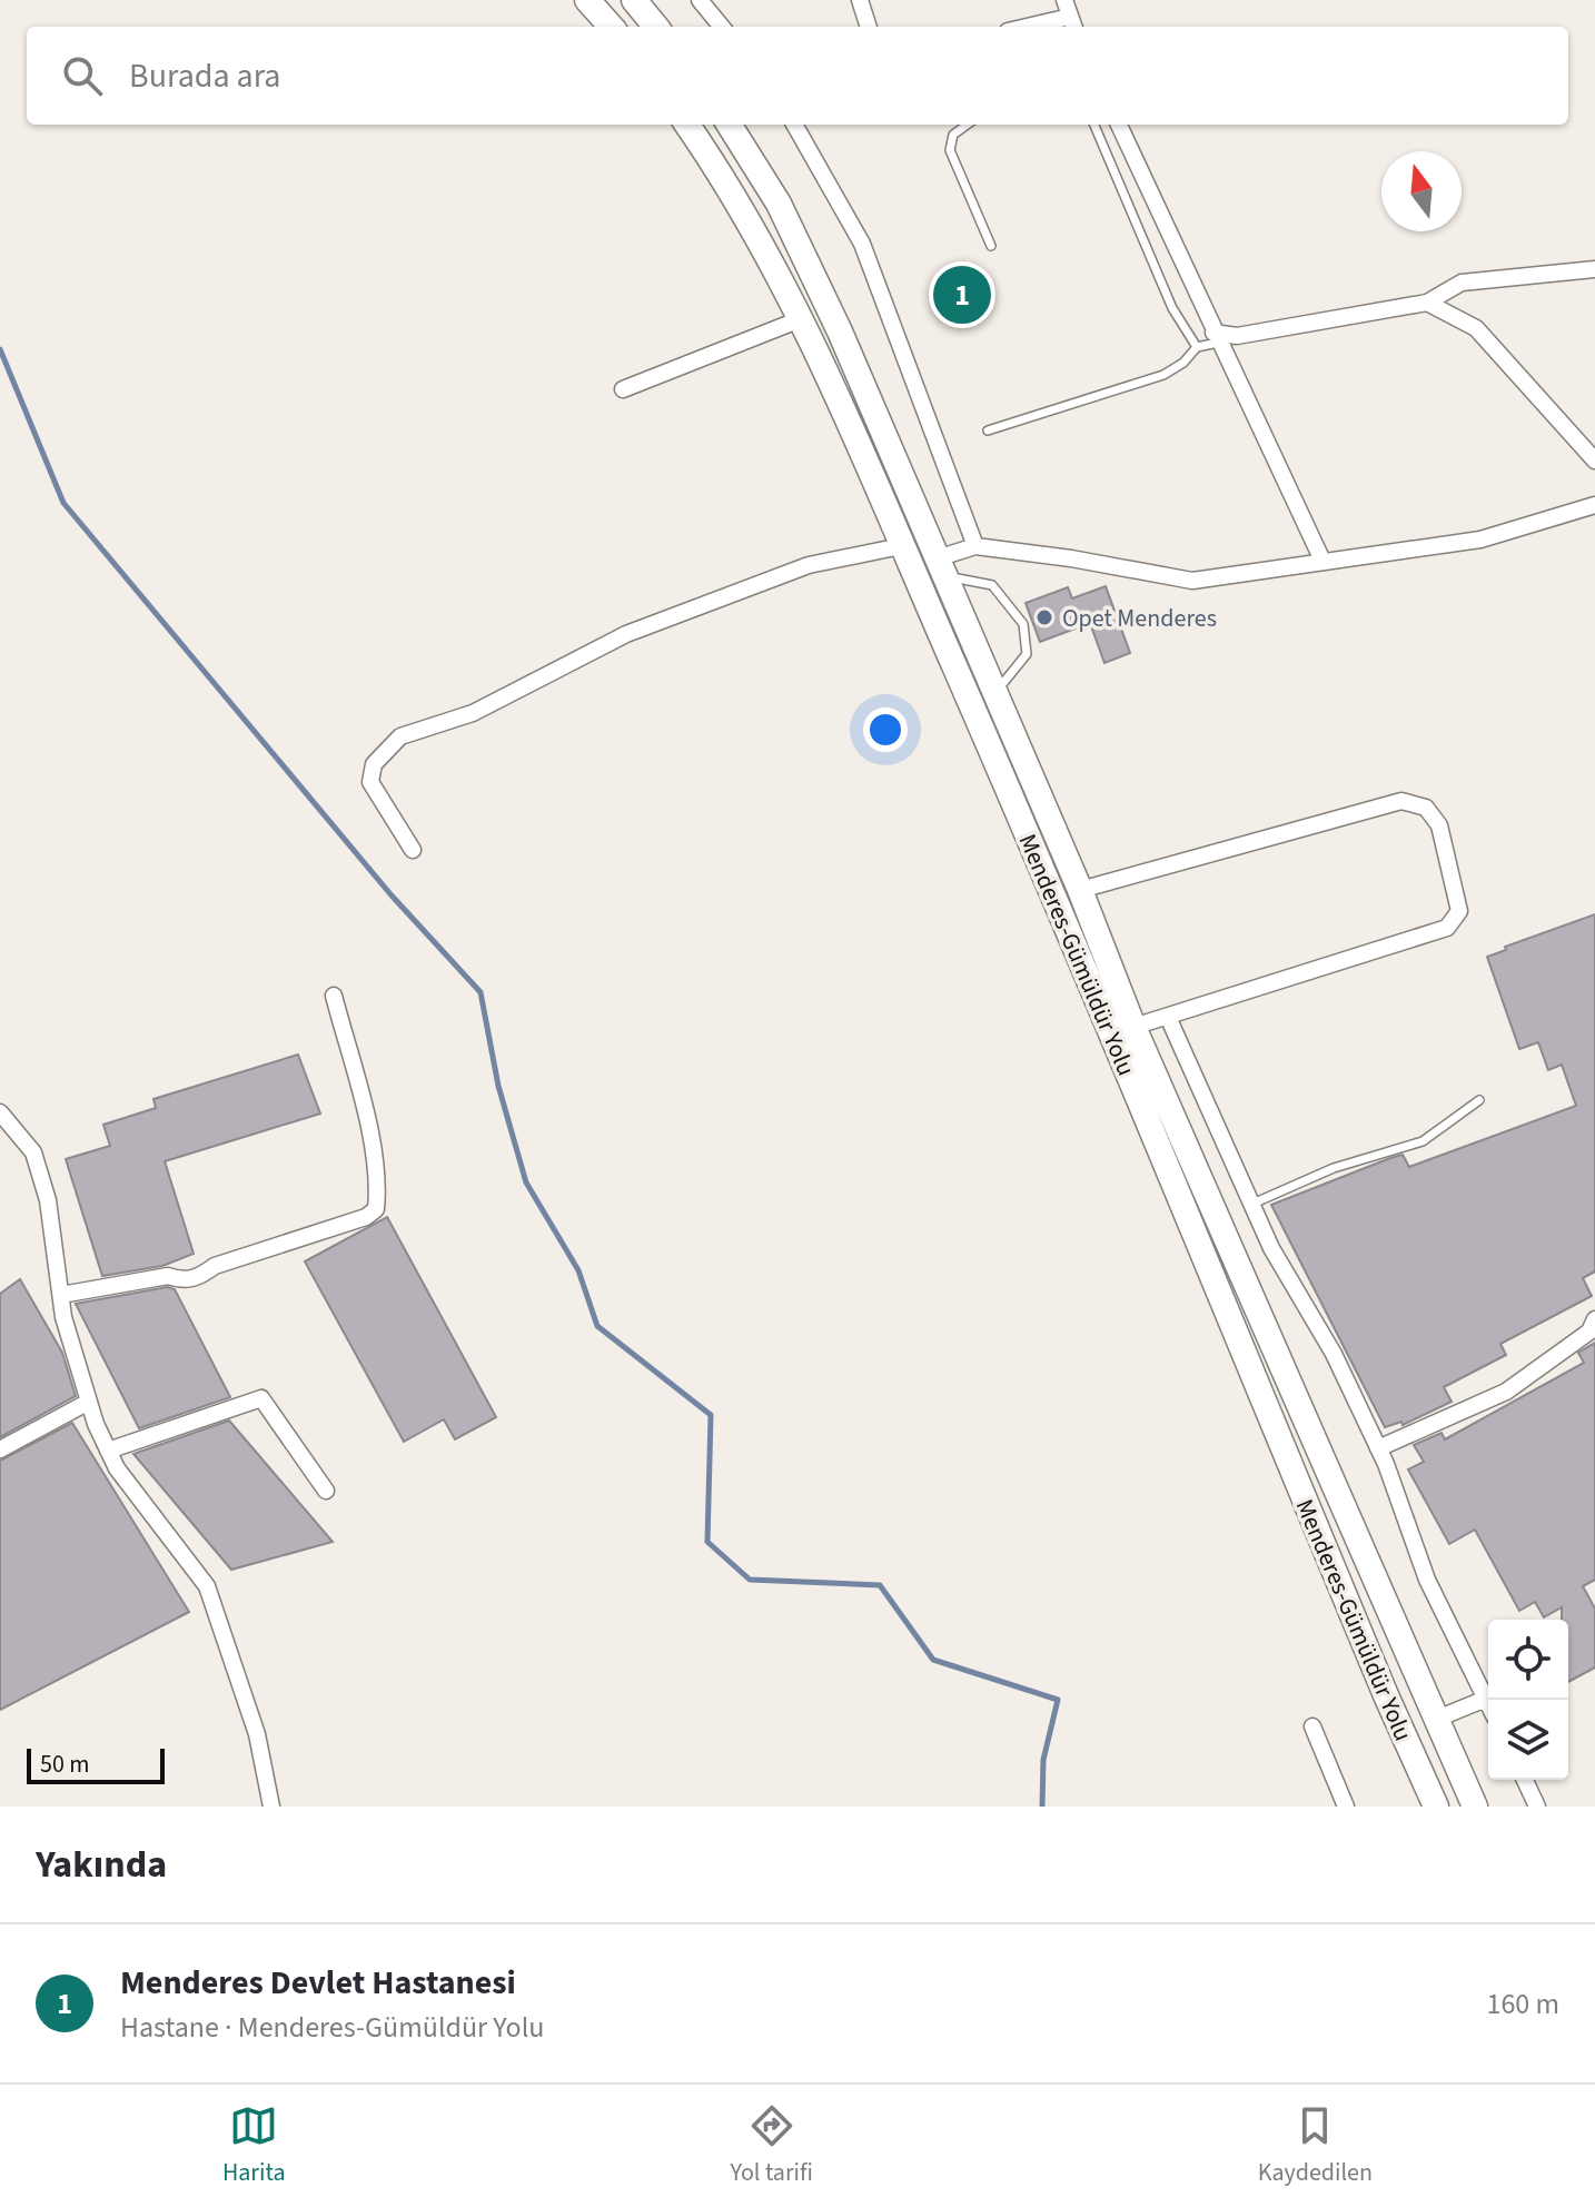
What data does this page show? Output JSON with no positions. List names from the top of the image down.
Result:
{
  "streets": {
    "main road": ["Menderes-Gümüldür Yolu"]
  },
  "places": ["Opet Menderes"],
  "scale_bar": "50 m",
  "north": "top",
  "page": {
    "search": "Burada ara",
    "pins": "1",
    "scale": "50 m",
    "heading": "Yakında",
    "list": [
      {
        "mark": "1",
        "name": "Menderes Devlet Hastanesi",
        "note": "Hastane · Menderes-Gümüldür Yolu",
        "value": "160 m"
      }
    ],
    "nav": ["Harita", "Yol tarifi", "Kaydedilen"]
  }
}
